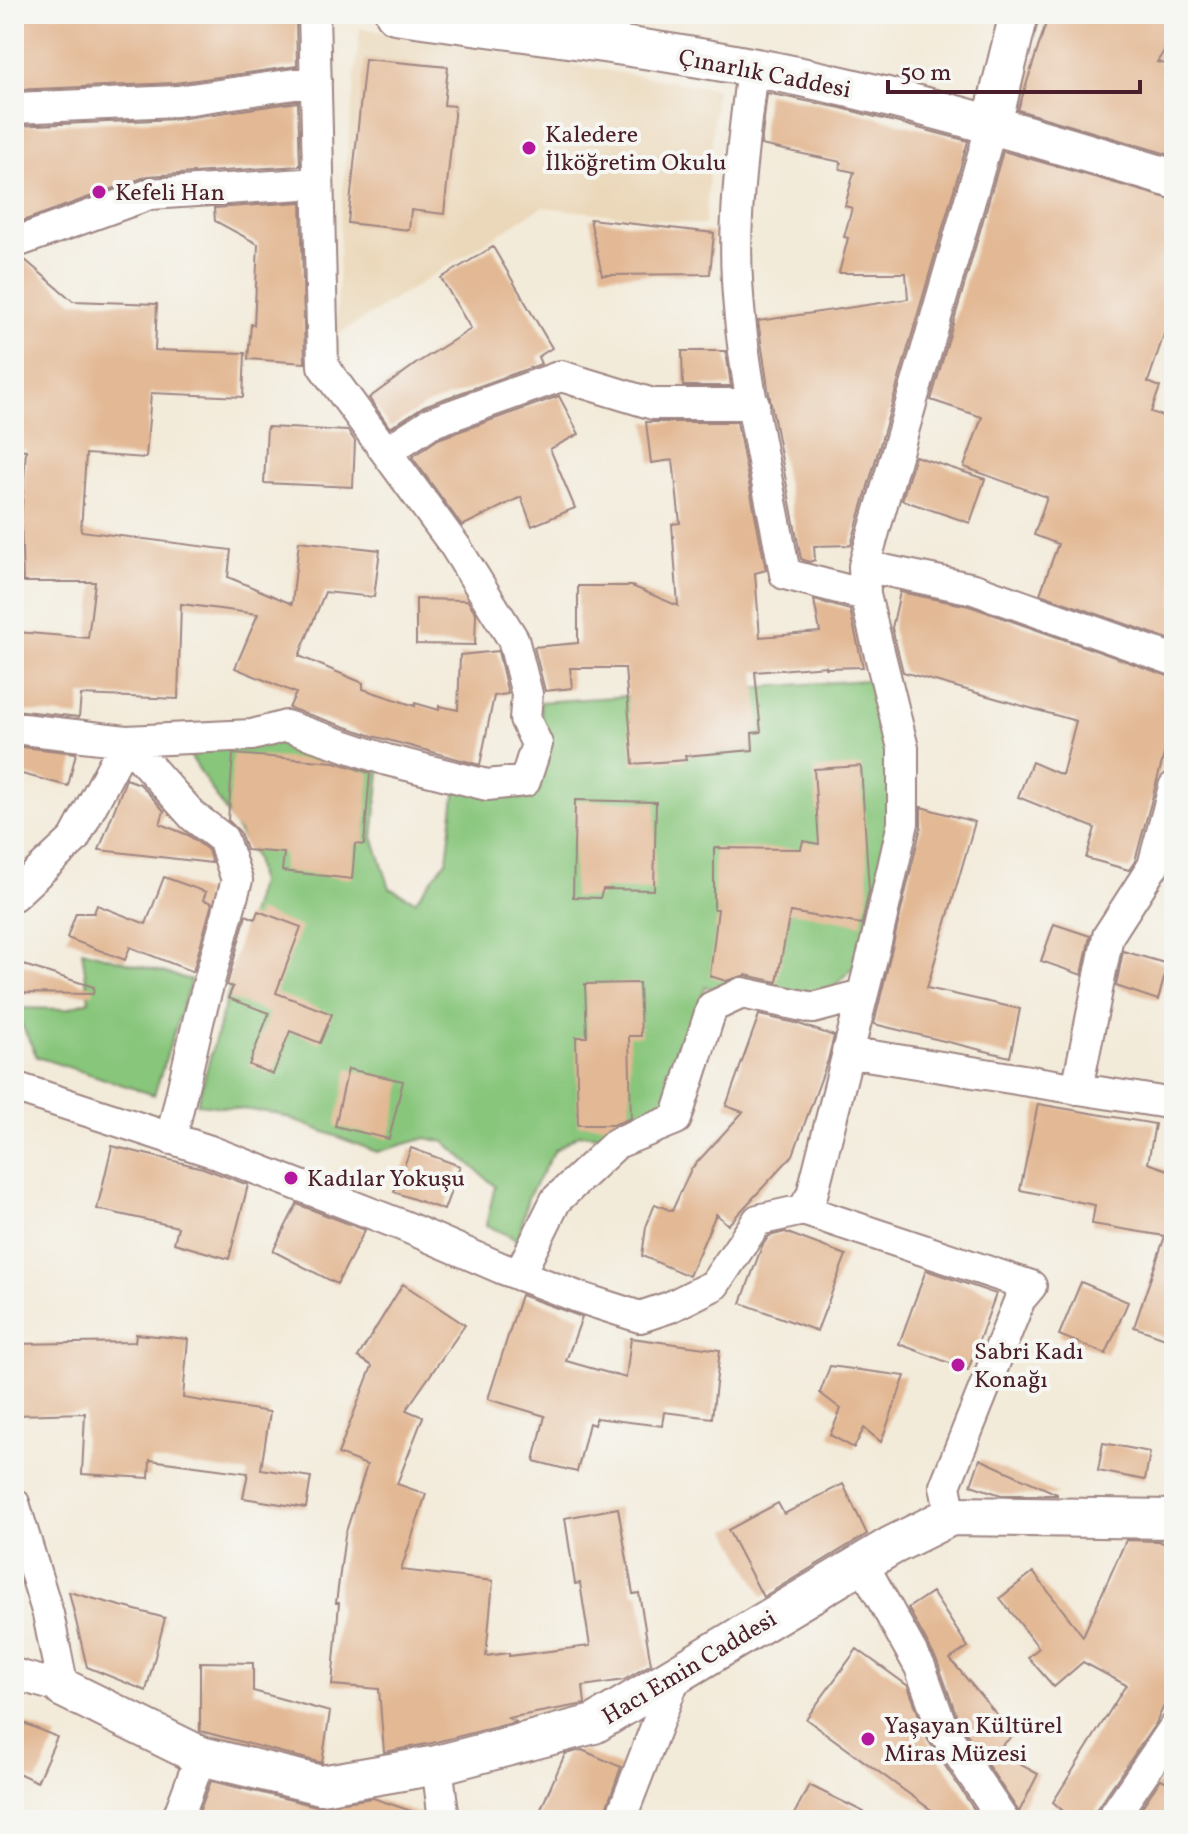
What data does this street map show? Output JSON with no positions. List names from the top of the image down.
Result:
{
  "streets": {
    "street": ["Çınarlık Caddesi", "Hacı Emin Caddesi"]
  },
  "places": [
    "Kaledere İlköğretim Okulu",
    "Kefeli Han",
    "Kadılar Yokuşu",
    "Sabri Kadı Konağı",
    "Yaşayan Kültürel Miras Müzesi"
  ],
  "scale_bar": "50 m"
}
